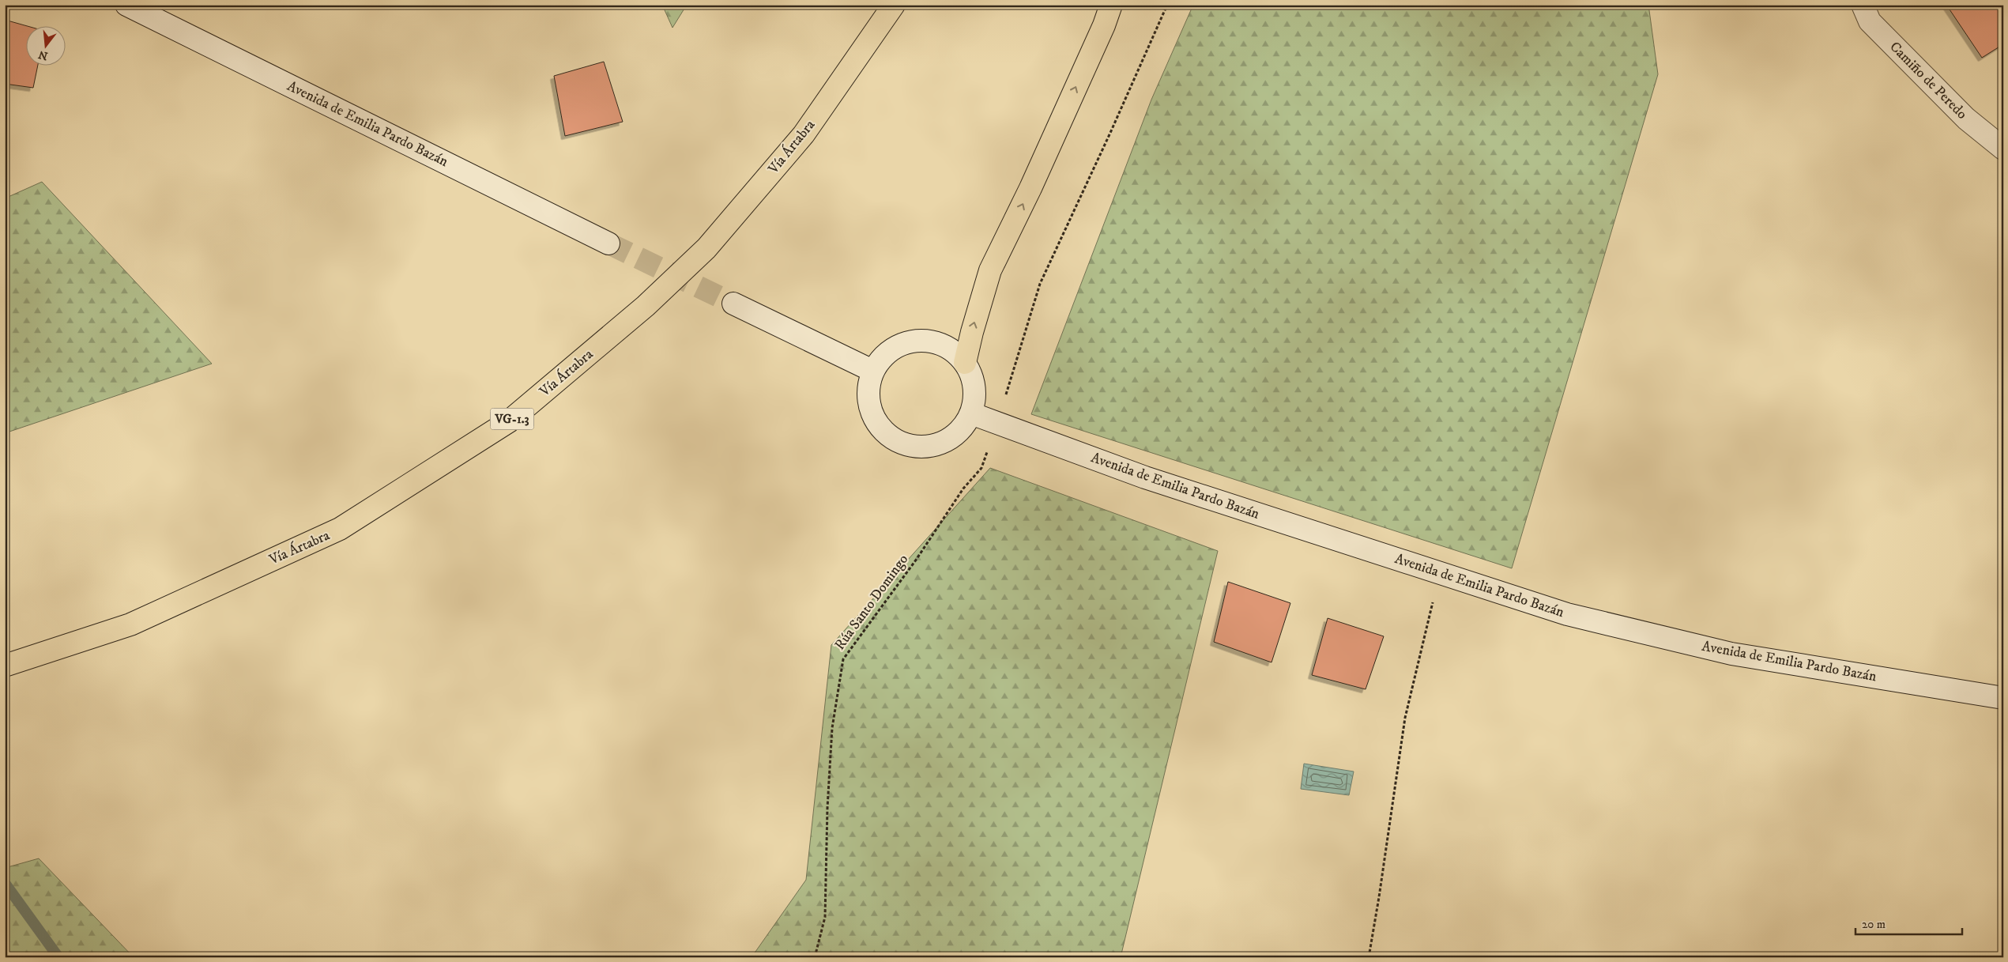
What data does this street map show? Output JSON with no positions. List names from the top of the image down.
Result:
{
  "streets": {
    "highway": ["Vía Ártabra", "VG-1.3"],
    "street": ["Camiño de Peredo", "Avenida de Emilia Pardo Bazán"],
    "path": ["Rúa Santo Domingo"]
  },
  "crossings": [
    ["Avenida de Emilia Pardo Bazán", "Rúa Santo Domingo"]
  ],
  "scale_bar": "20 m",
  "north": "bottom"
}
